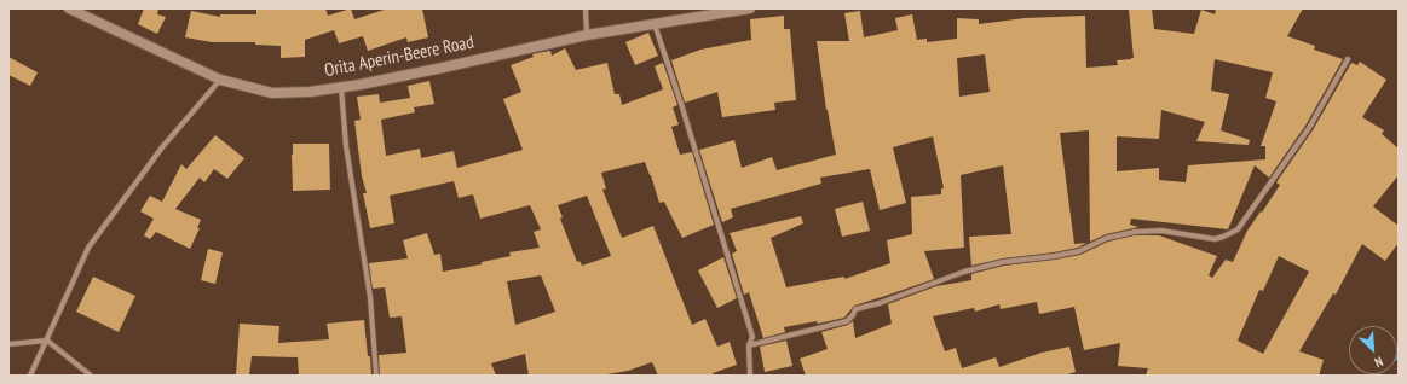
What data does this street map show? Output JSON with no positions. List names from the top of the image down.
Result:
{
  "streets": {
    "main road": ["Orita Aperin-Beere Road"]
  },
  "north": "bottom right"
}
